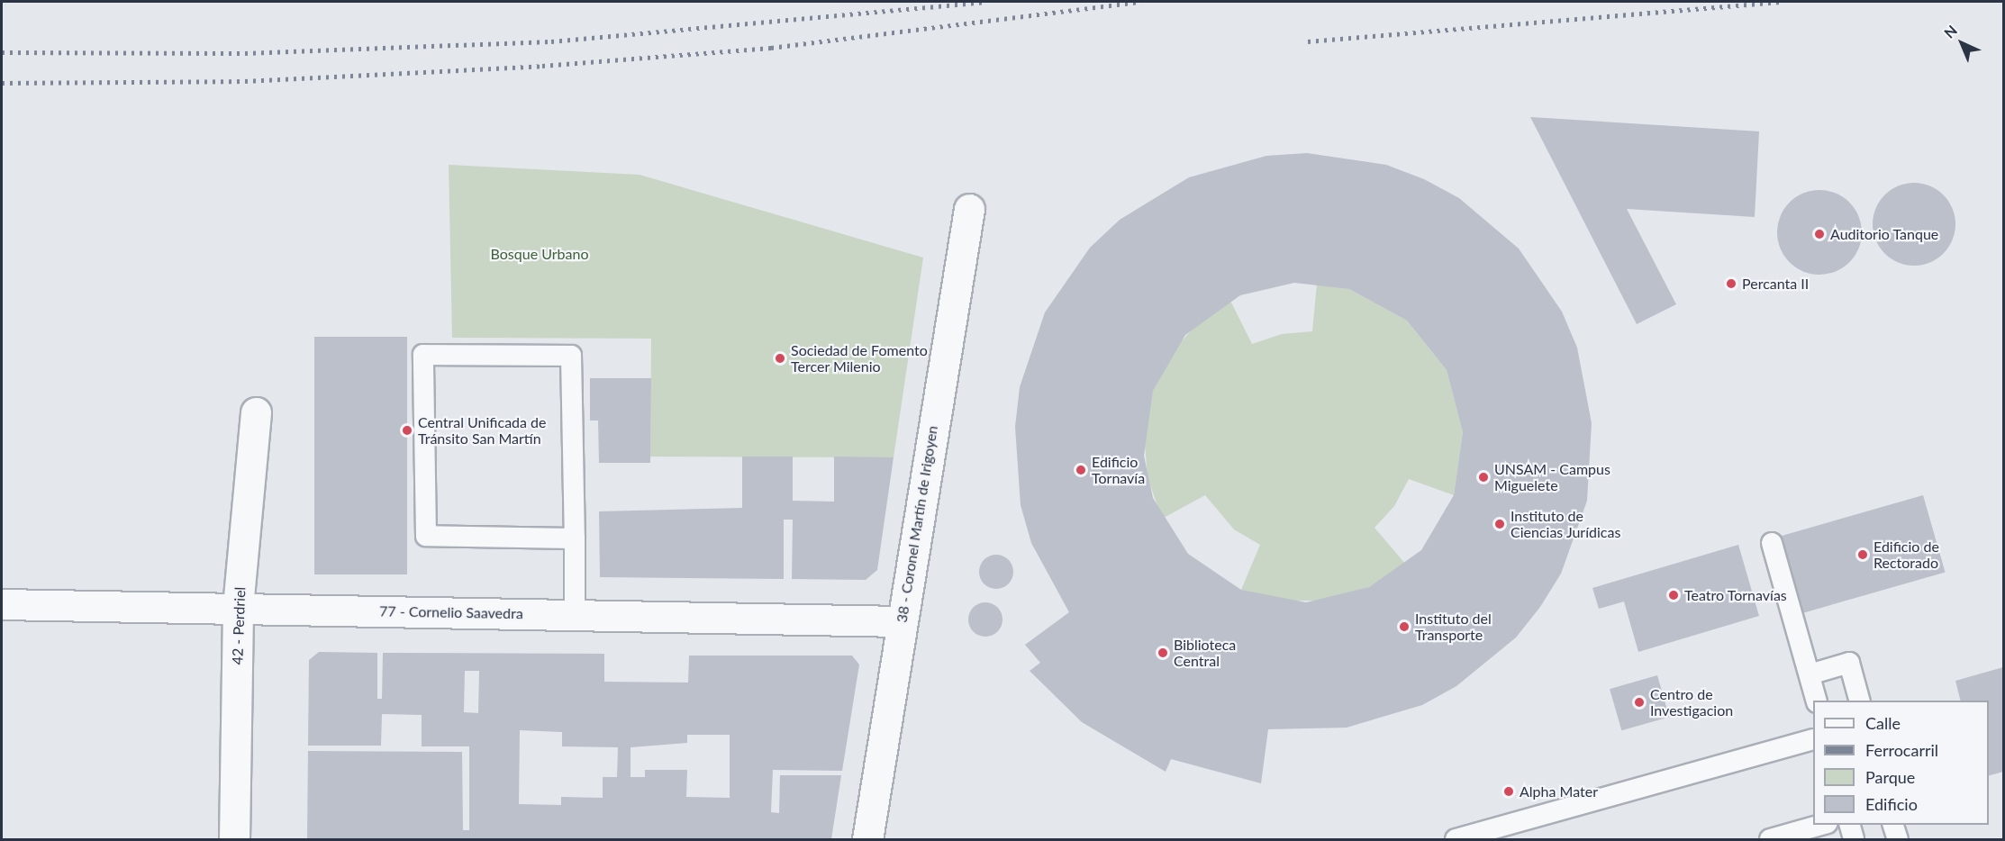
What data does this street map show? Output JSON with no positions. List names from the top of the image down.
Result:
{
  "streets": {
    "street": ["38 - Coronel Martín de Irigoyen", "77 - Cornelio Saavedra", "42 - Perdriel"]
  },
  "crossings": [
    ["38 - Coronel Martín de Irigoyen", "77 - Cornelio Saavedra"],
    ["77 - Cornelio Saavedra", "42 - Perdriel"]
  ],
  "parks": ["Bosque Urbano"],
  "places": [
    "Auditorio Tanque",
    "Percanta II",
    "Sociedad de Fomento Tercer Milenio",
    "Central Unificada de Tránsito San Martín",
    "Edificio Tornavía",
    "UNSAM - Campus Miguelete",
    "Instituto de Ciencias Jurídicas",
    "Edificio de Rectorado",
    "Teatro Tornavías",
    "Instituto del Transporte",
    "Biblioteca Central",
    "Centro de Investigacion",
    "Alpha Mater"
  ],
  "legend": [
    "Calle",
    "Ferrocarril",
    "Parque",
    "Edificio"
  ],
  "north": "top left"
}
